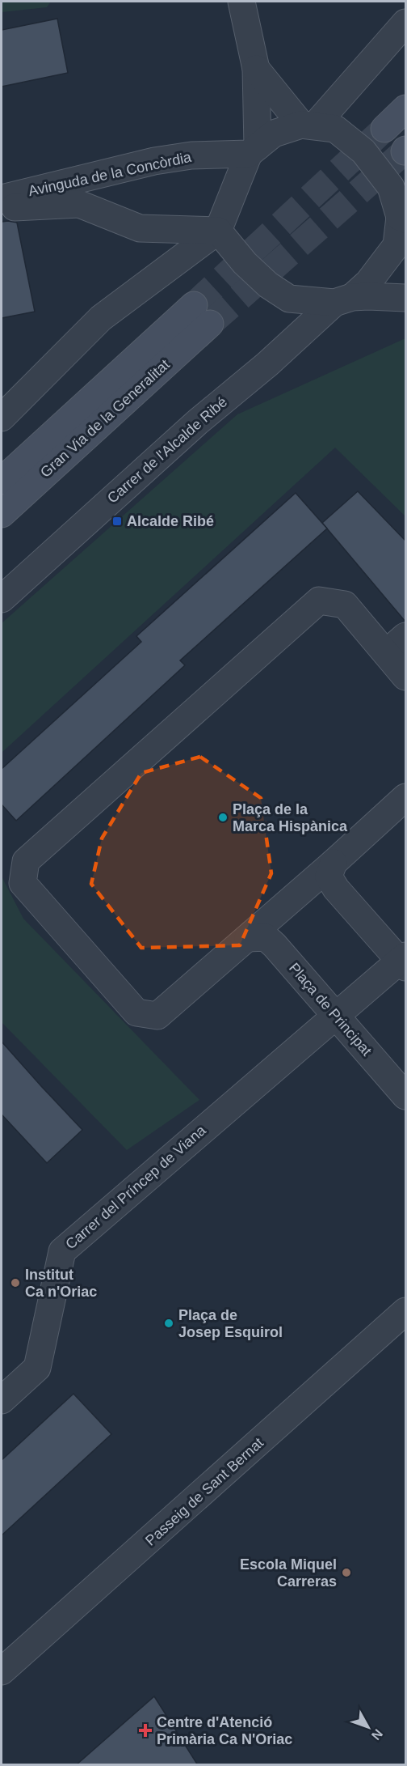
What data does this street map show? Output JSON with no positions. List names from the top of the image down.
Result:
{
  "streets": {
    "main road": ["Gran Via de la Generalitat"],
    "street": [
      "Avinguda de la Concòrdia",
      "Carrer de l'Alcalde Ribé",
      "Plaça de Principat",
      "Carrer del Príncep de Viana",
      "Passeig de Sant Bernat"
    ]
  },
  "crossings": [
    ["Plaça de Principat", "Carrer del Príncep de Viana"]
  ],
  "places": {
    "transit": ["Alcalde Ribé"],
    "other": [
      "Plaça de la Marca Hispànica",
      "Institut Ca n'Oriac",
      "Plaça de Josep Esquirol",
      "Escola Miquel Carreras"
    ],
    "health": ["Centre d'Atenció Primària Ca N'Oriac"]
  },
  "north": "bottom right"
}
